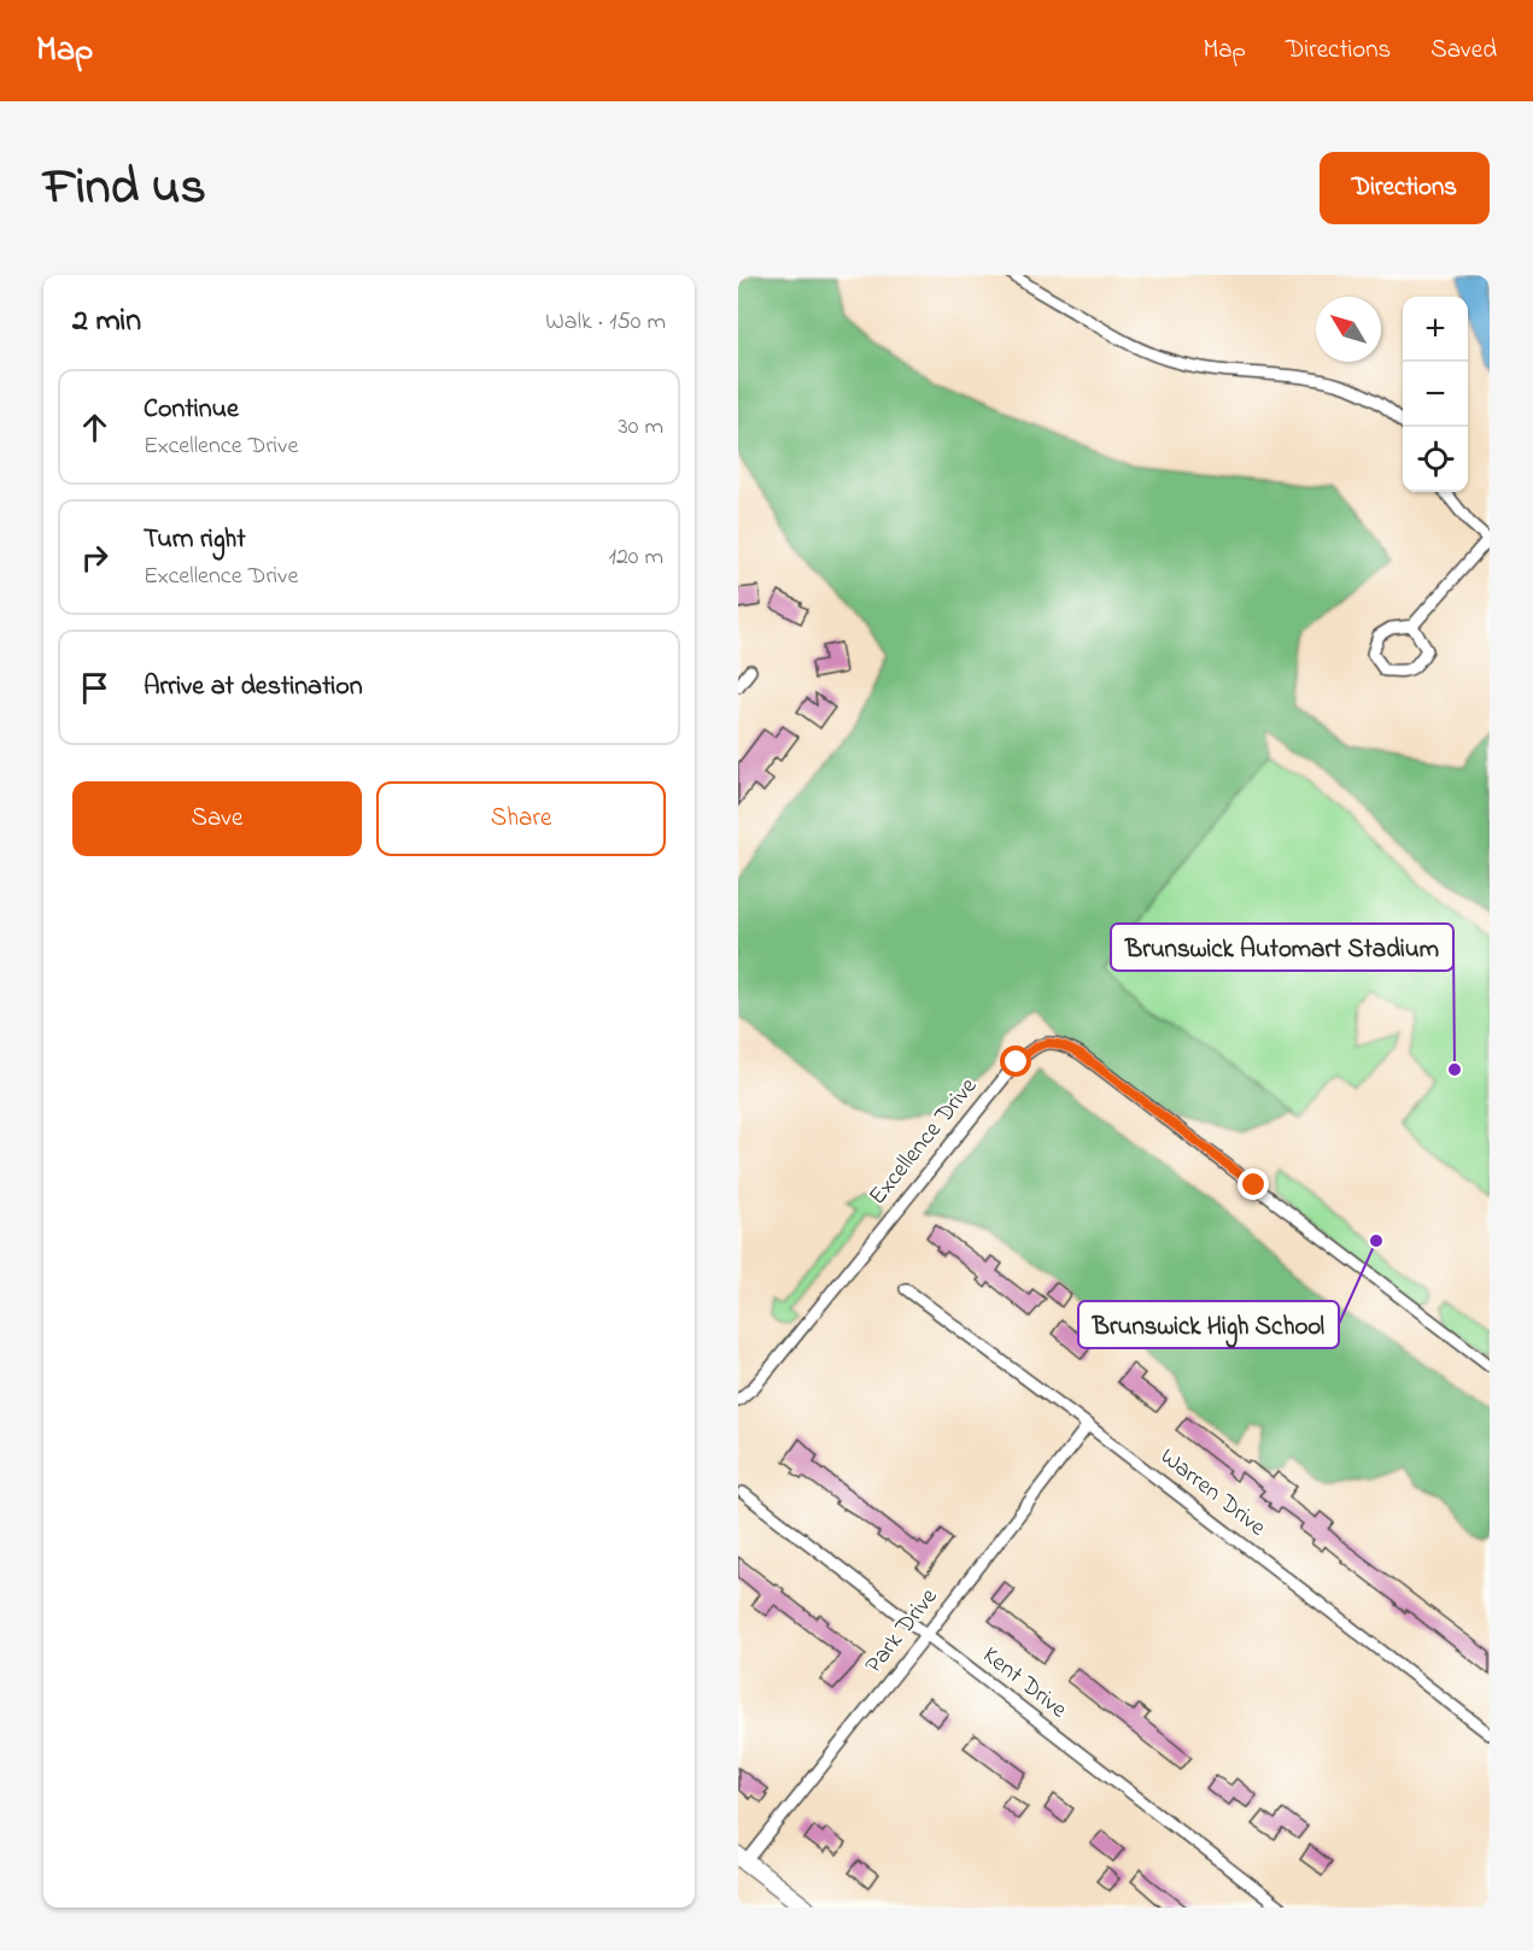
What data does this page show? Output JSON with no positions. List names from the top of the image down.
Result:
{
  "streets": {
    "street": [
      "Excellence Drive",
      "Warren Drive",
      "Park Drive",
      "Kent Drive"
    ]
  },
  "crossings": [
    ["Warren Drive", "Park Drive"],
    ["Park Drive", "Kent Drive"]
  ],
  "places": ["Brunswick Automart Stadium", "Brunswick High School"],
  "north": "top left",
  "page": {
    "header": "Map",
    "nav": ["Map", "Directions", "Saved"],
    "title": "Find us",
    "buttons": [
      "Directions",
      ["Save", "Share"]
    ],
    "heading": ["2 min", "Walk · 150 m"],
    "map_buttons": ["+", "−"],
    "list": [
      ["Continue", "Excellence Drive", "30 m"],
      ["Turn right", "Excellence Drive", "120 m"],
      "Arrive at destination"
    ]
  }
}
